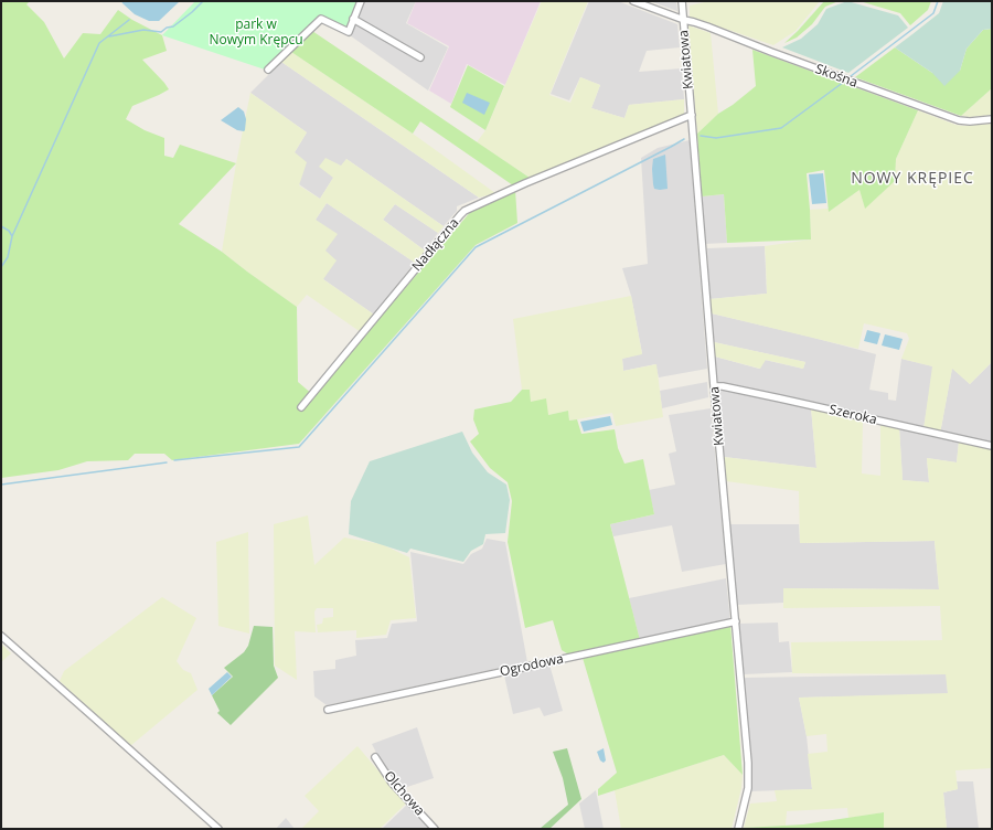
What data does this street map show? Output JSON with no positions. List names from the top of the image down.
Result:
{
  "streets": {
    "street": [
      "Kwiatowa",
      "Skośna",
      "Nadłączna",
      "Szeroka",
      "Ogrodowa",
      "Olchowa"
    ]
  },
  "crossings": [
    ["Kwiatowa", "Skośna"],
    ["Kwiatowa", "Nadłączna"],
    ["Kwiatowa", "Szeroka"],
    ["Kwiatowa", "Ogrodowa"]
  ],
  "districts": ["NOWY KRĘPIEC"],
  "parks": ["park w Nowym Krępcu"]
}
